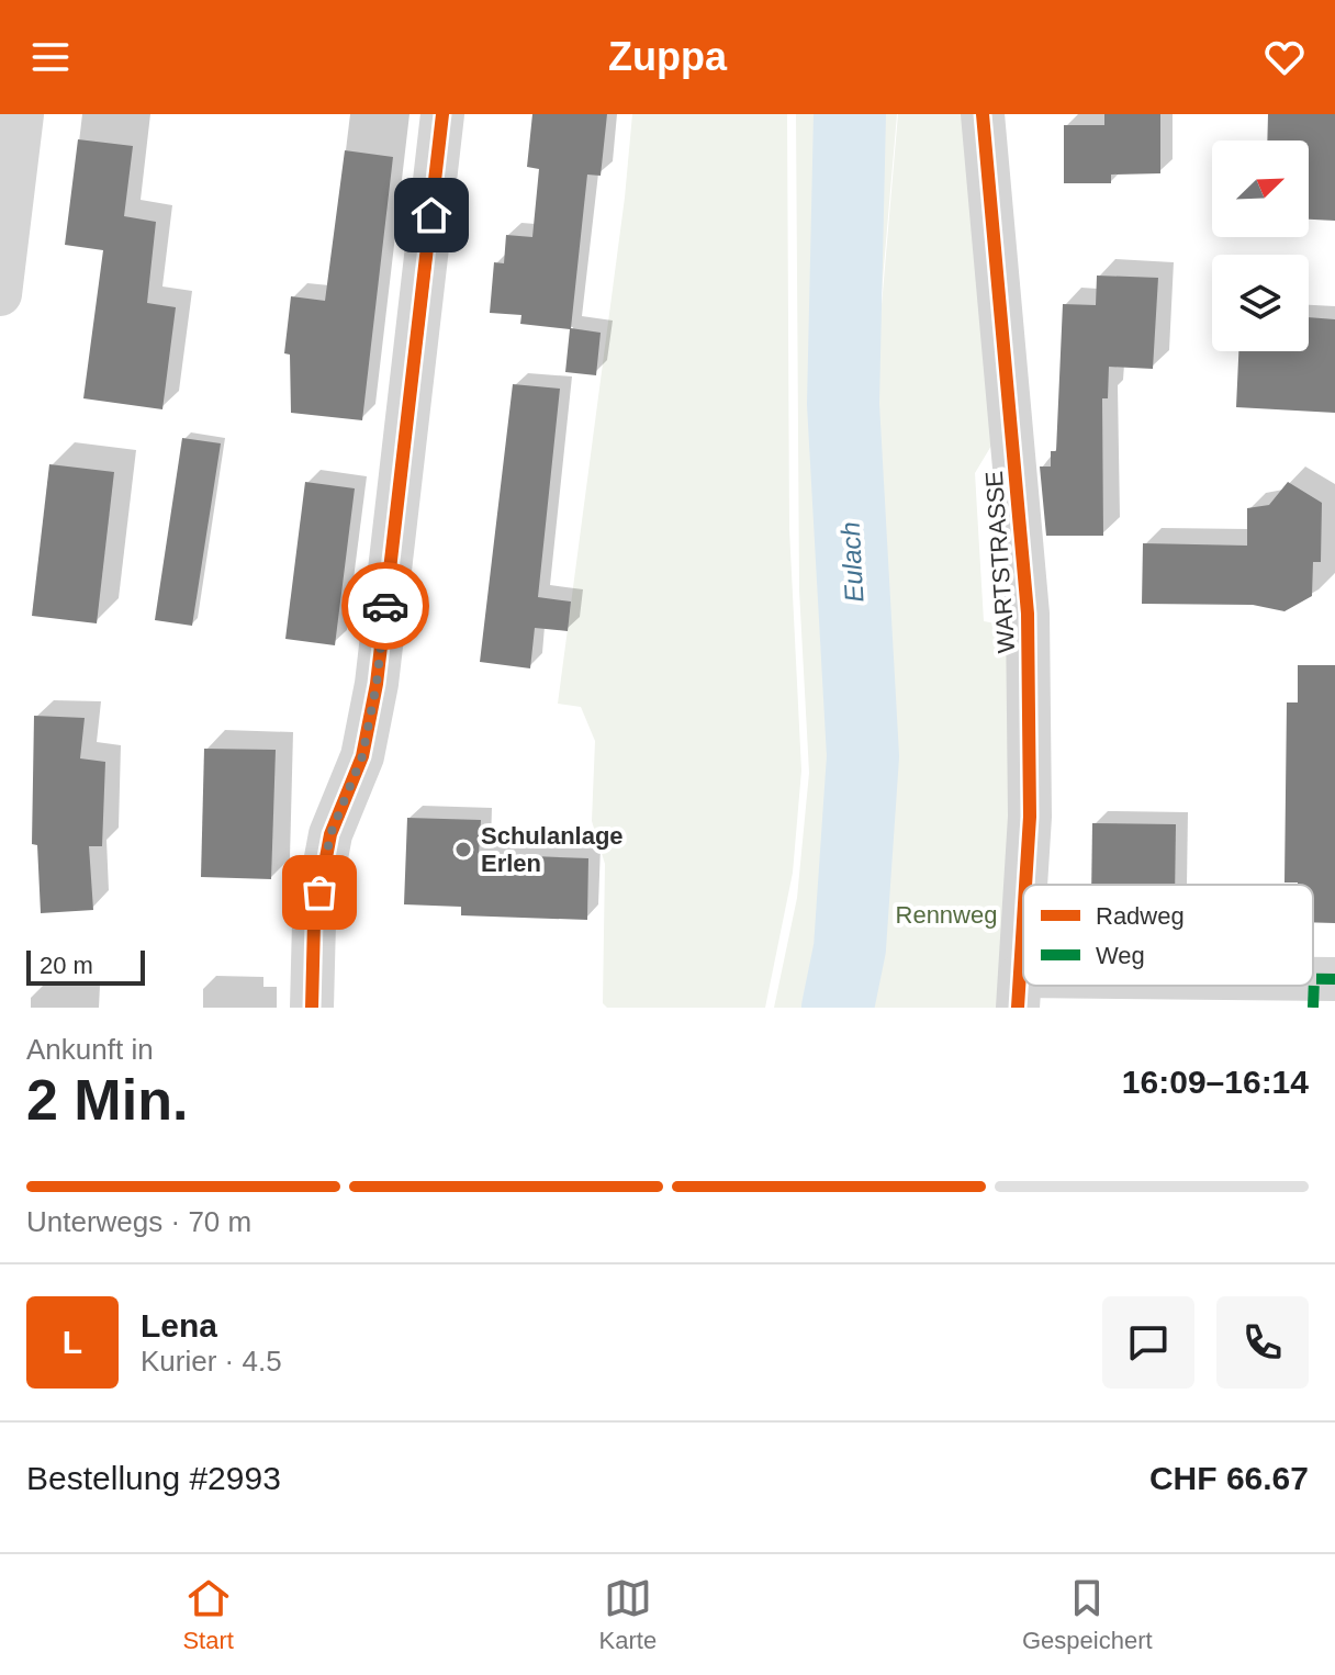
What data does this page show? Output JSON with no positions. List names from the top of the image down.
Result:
{
  "streets": {
    "street": ["WARTSTRASSE"]
  },
  "water": ["Eulach"],
  "parks": ["Rennweg"],
  "places": ["Schulanlage Erlen"],
  "legend": ["Radweg", "Weg"],
  "scale_bar": "20 m",
  "north": "top right",
  "page": {
    "header": "Zuppa",
    "scale": "20 m",
    "heading": ["2 Min.", "Ankunft in", "16:09–16:14"],
    "panel": [
      "Lena",
      "Kurier · 4.5",
      "Bestellung #2993",
      "CHF 66.67"
    ],
    "bar": "Unterwegs · 70 m",
    "round": "L",
    "tabs": ["Start", "Karte", "Gespeichert"]
  }
}
